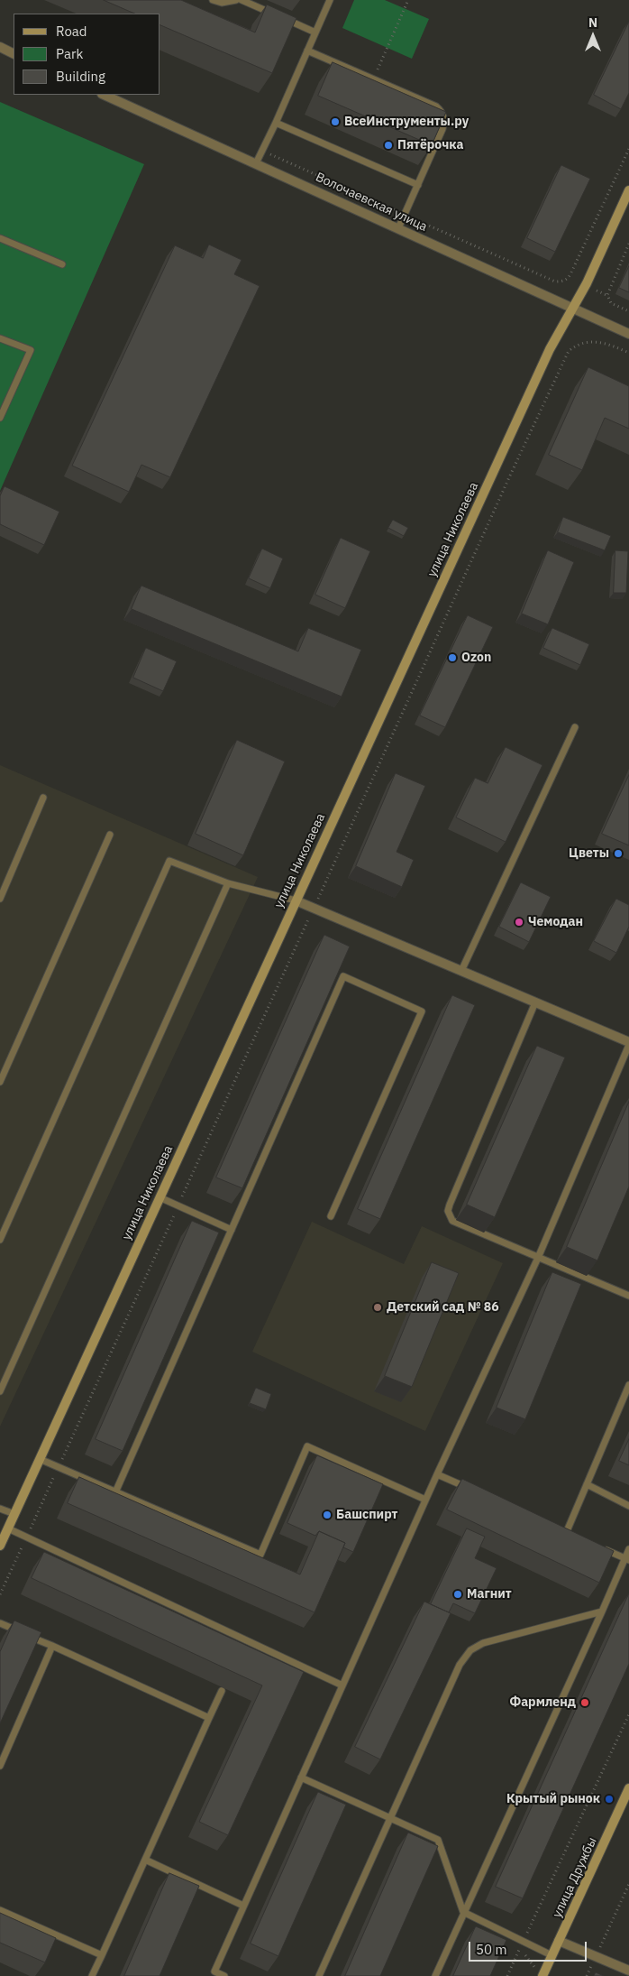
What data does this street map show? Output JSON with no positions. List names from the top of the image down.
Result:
{
  "streets": {
    "main road": ["улица Николаева", "улица Дружбы"],
    "street": ["Волочаевская улица"]
  },
  "crossings": [
    ["Волочаевская улица", "улица Николаева"]
  ],
  "places": [
    "ВсеИнструменты.ру",
    "Пятёрочка",
    "Ozon",
    "Цветы",
    "Чемодан",
    "Детский сад № 86",
    "Башспирт",
    "Магнит",
    "Фармленд",
    "Крытый рынок"
  ],
  "legend": ["Road", "Park", "Building"],
  "scale_bar": "50 m",
  "north": "top"
}
